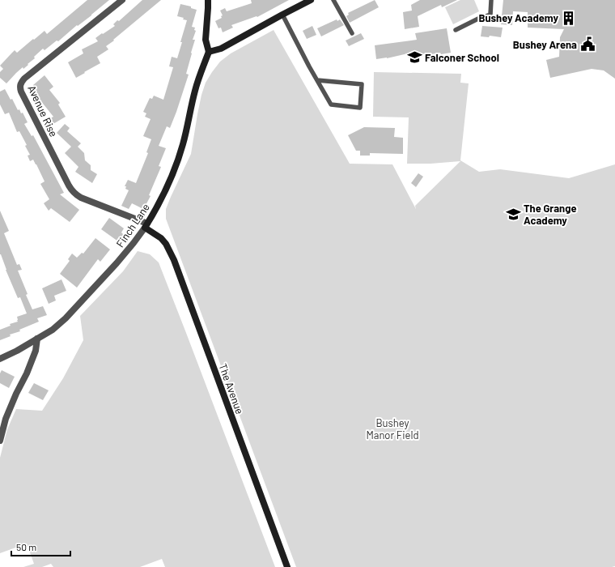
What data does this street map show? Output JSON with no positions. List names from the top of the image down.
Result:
{
  "streets": {
    "street": ["Avenue Rise", "Finch Lane", "The Avenue"]
  },
  "crossings": [
    ["Avenue Rise", "Finch Lane"],
    ["Avenue Rise", "The Avenue"],
    ["Finch Lane", "The Avenue"]
  ],
  "parks": ["Bushey Manor Field"],
  "places": {
    "building": ["Bushey Academy"],
    "public building": ["Bushey Arena"],
    "school or university": ["Falconer School", "The Grange Academy"]
  },
  "scale_bar": "50 m"
}
